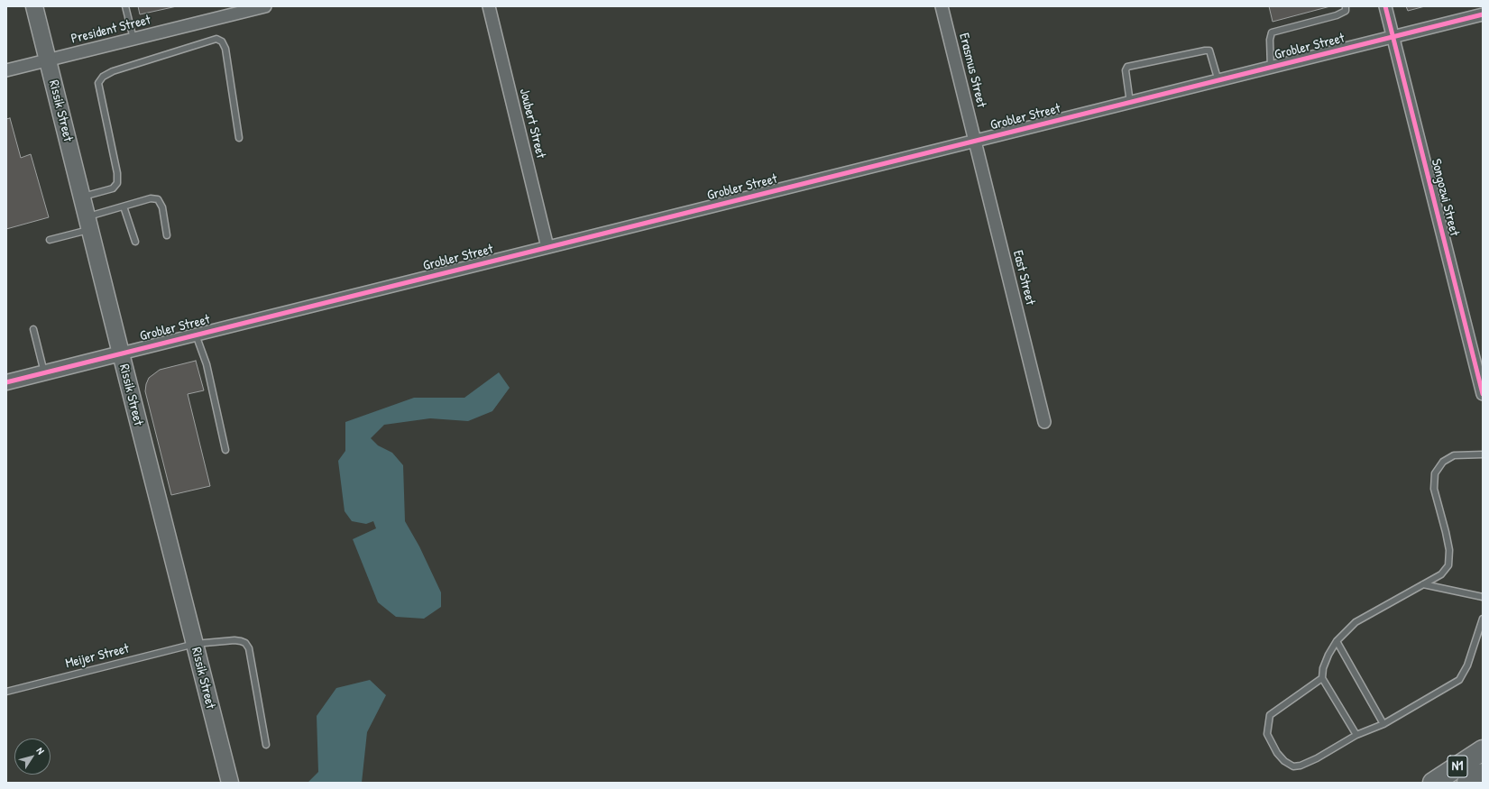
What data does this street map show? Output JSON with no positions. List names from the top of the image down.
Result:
{
  "streets": {
    "highway": ["N1"],
    "main road": ["Rissik Street"],
    "street": [
      "President Street",
      "Grobler Street",
      "Erasmus Street",
      "Joubert Street",
      "Songozwi Street",
      "East Street"
    ],
    "lane": ["Meijer Street"]
  },
  "crossings": [
    ["President Street", "Rissik Street"],
    ["Grobler Street", "Erasmus Street"],
    ["Grobler Street", "Rissik Street"],
    ["Grobler Street", "Joubert Street"],
    ["Grobler Street", "Songozwi Street"],
    ["Grobler Street", "East Street"],
    ["Erasmus Street", "East Street"],
    ["Rissik Street", "Meijer Street"]
  ],
  "north": "top right"
}
